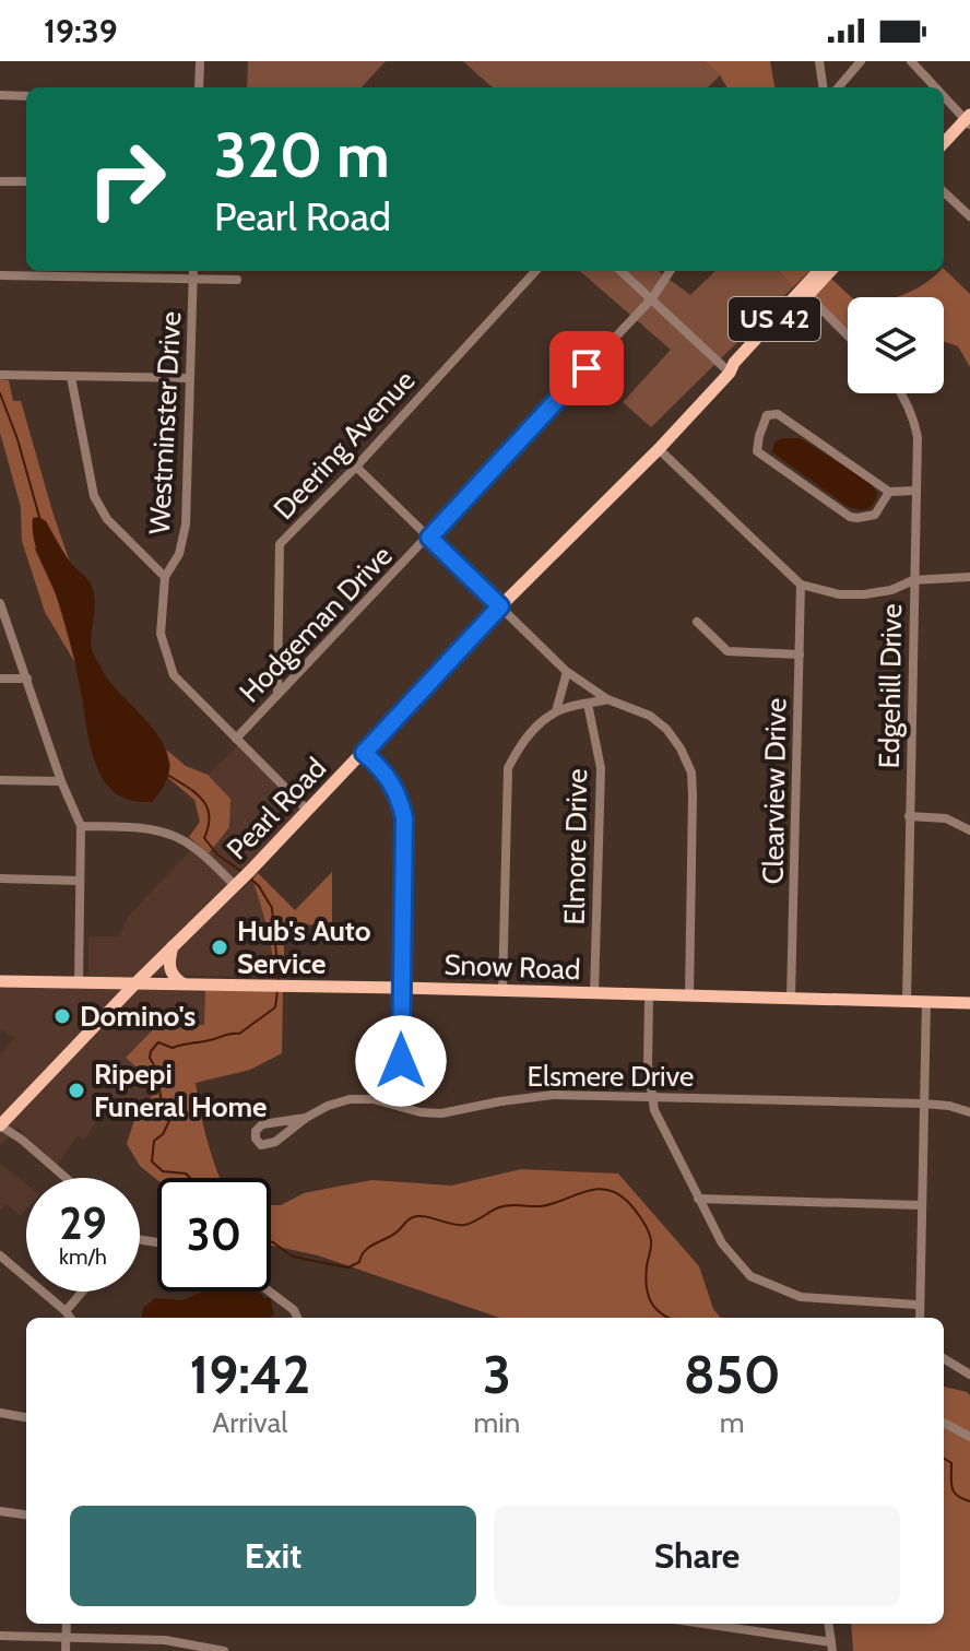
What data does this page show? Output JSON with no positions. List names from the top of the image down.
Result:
{
  "streets": {
    "main road": ["US 42", "Pearl Road", "Snow Road"],
    "street": [
      "Westminster Drive",
      "Deering Avenue",
      "Hodgeman Drive",
      "Edgehill Drive",
      "Clearview Drive",
      "Elmore Drive",
      "Elsmere Drive"
    ]
  },
  "crossings": [
    ["Deering Avenue", "Hodgeman Drive"],
    ["Edgehill Drive", "Snow Road"],
    ["Clearview Drive", "Snow Road"],
    ["Pearl Road", "Snow Road"],
    ["Elmore Drive", "Snow Road"]
  ],
  "places": ["Hub's Auto Service", "Domino's", "Ripepi Funeral Home"],
  "page": {
    "status": "19:39",
    "turn": ["320 m", "Pearl Road"],
    "speed": "29 km/h",
    "limit": "30",
    "eta": [
      "19:42",
      "Arrival",
      "3",
      "min",
      "850",
      "m"
    ],
    "buttons": ["Exit", "Share"]
  }
}
